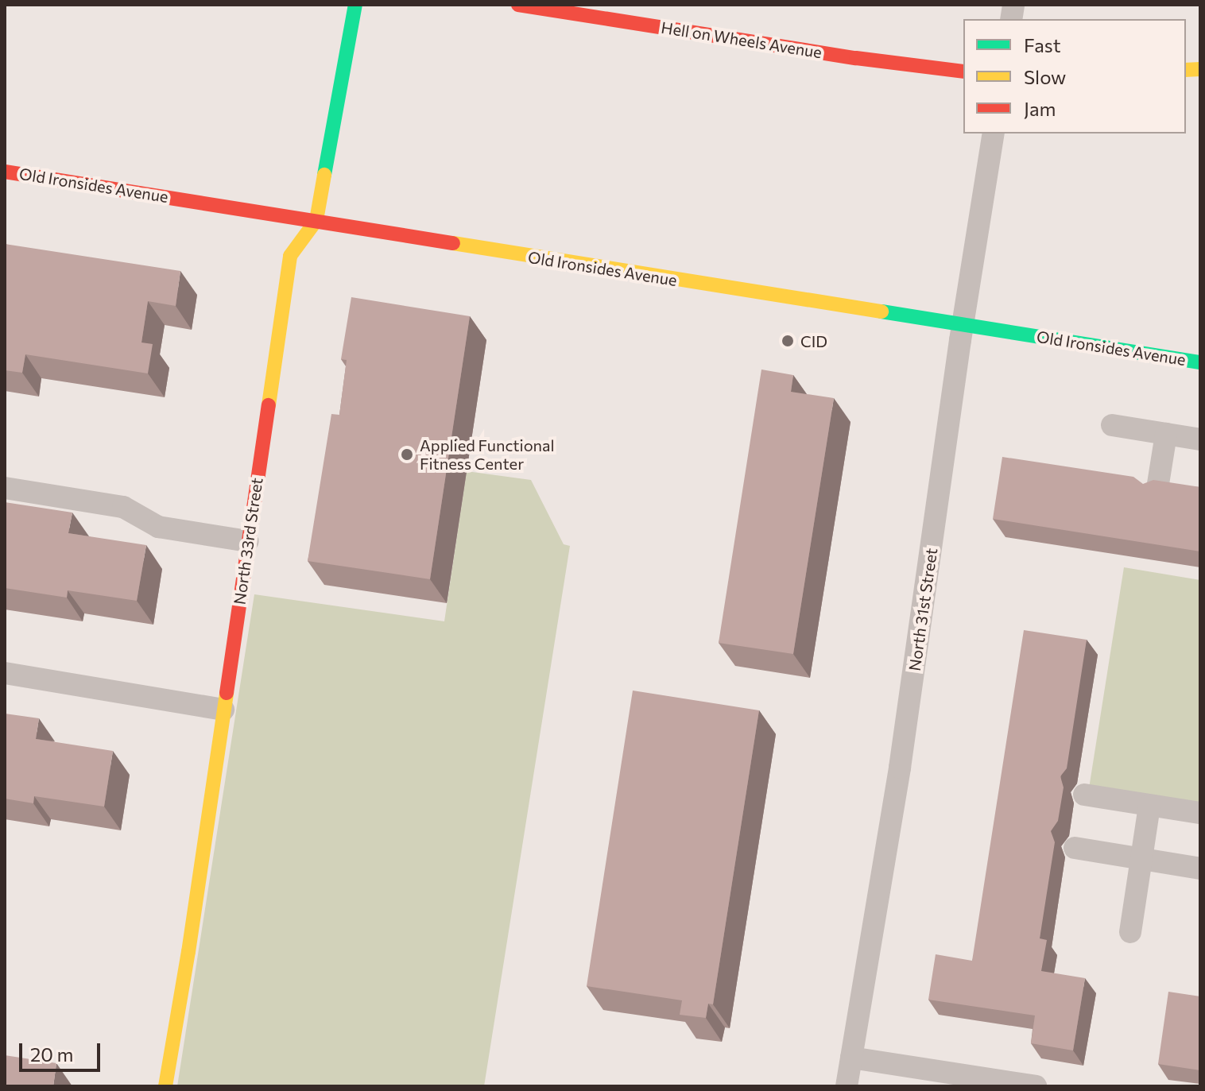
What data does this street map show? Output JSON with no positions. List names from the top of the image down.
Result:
{
  "streets": {
    "street": [
      "Hell on Wheels Avenue",
      "Old Ironsides Avenue",
      "North 33rd Street",
      "North 31st Street"
    ]
  },
  "crossings": [
    ["Old Ironsides Avenue", "North 33rd Street"],
    ["Old Ironsides Avenue", "North 31st Street"]
  ],
  "places": ["CID", "Applied Functional Fitness Center"],
  "legend": ["Fast", "Slow", "Jam"],
  "scale_bar": "20 m"
}
